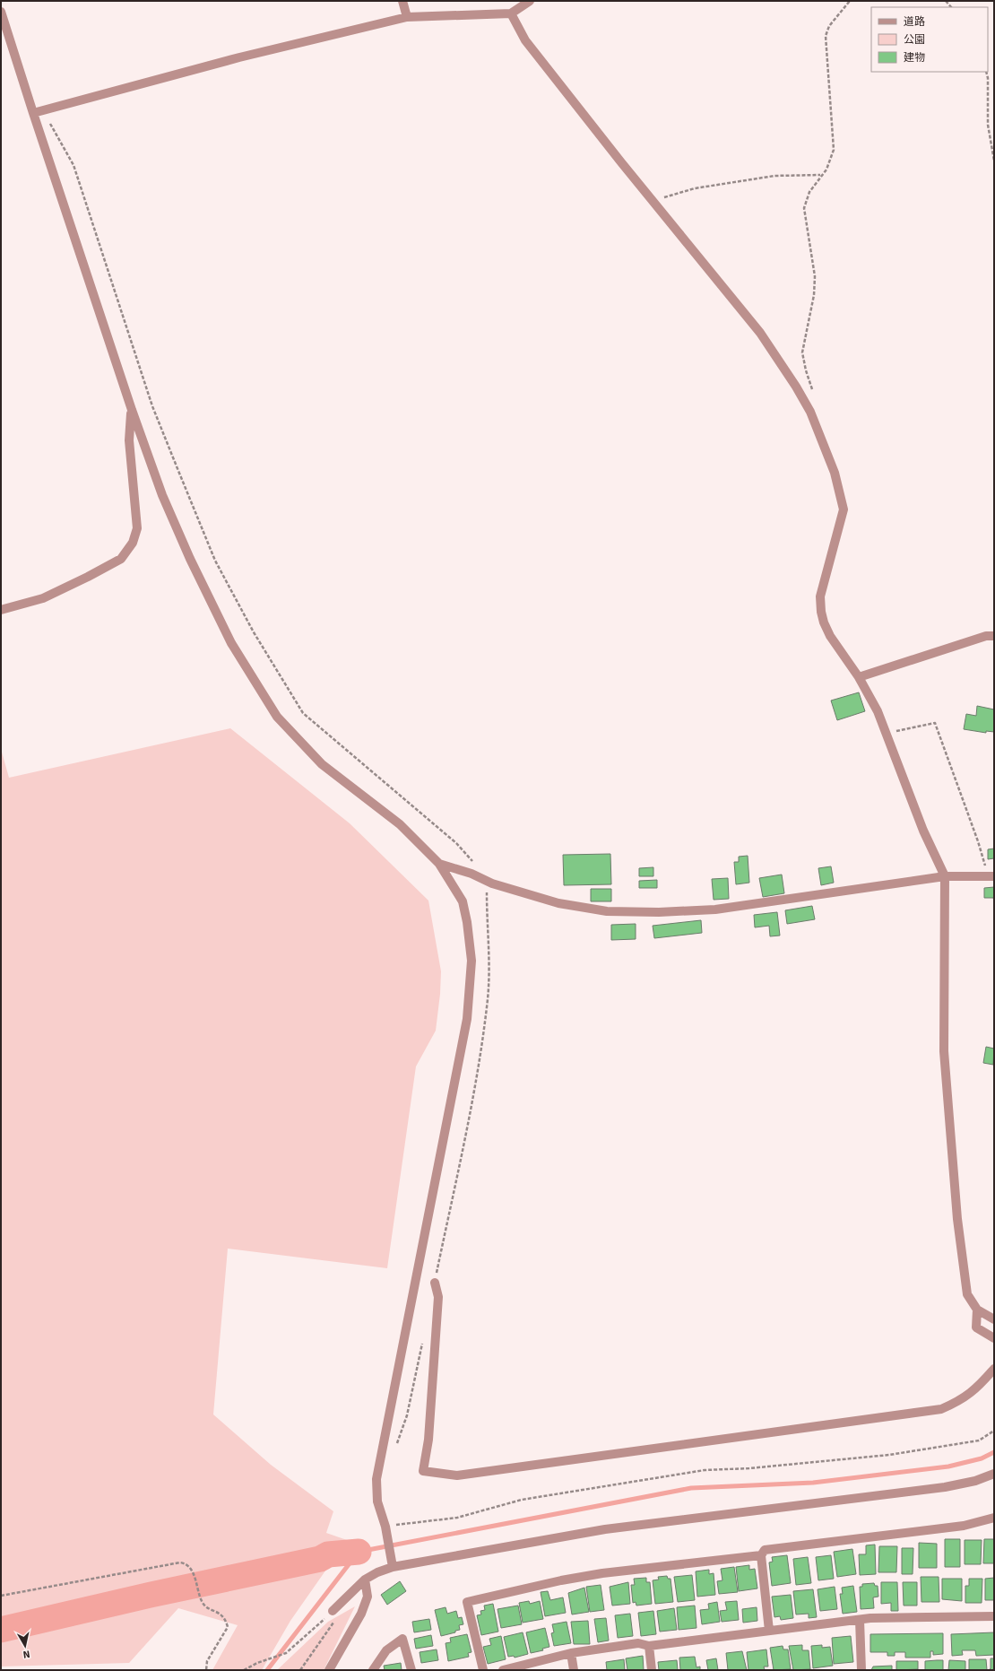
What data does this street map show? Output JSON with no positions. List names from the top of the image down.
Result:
{
  "legend": ["道路", "公園", "建物"],
  "north": "bottom"
}
